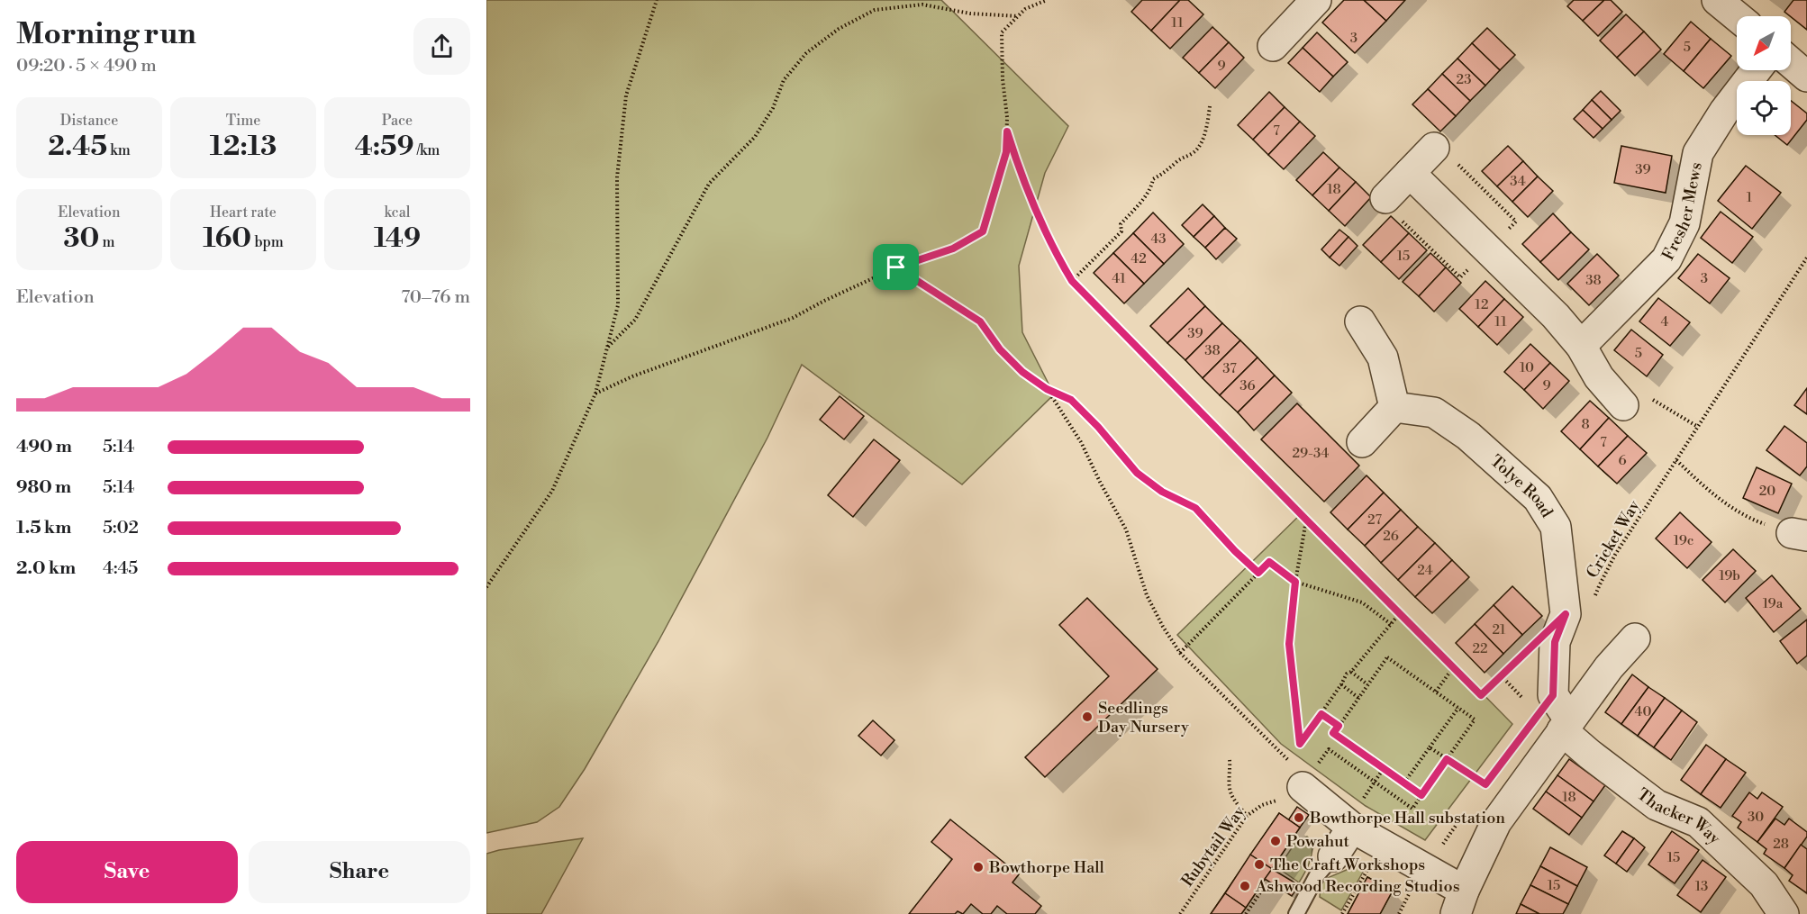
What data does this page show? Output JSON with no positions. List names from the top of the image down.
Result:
{
  "streets": {
    "street": ["Fresher Mews", "Tolye Road", "Thacker Way"],
    "path": ["Cricket Way", "Rubytail Way"]
  },
  "crossings": [
    ["Tolye Road", "Thacker Way"]
  ],
  "places": [
    "Seedlings Day Nursery",
    "Bowthorpe Hall substation",
    "Powahut",
    "The Craft Workshops",
    "Bowthorpe Hall",
    "Ashwood Recording Studios"
  ],
  "house_numbers": [
    "11",
    "3",
    "5",
    "9",
    "23",
    "7",
    "39",
    "34",
    "18",
    "1",
    "43",
    "15",
    "42",
    "41",
    "3",
    "38",
    "12",
    "11",
    "4",
    "39",
    "38",
    "5",
    "10",
    "37",
    "36",
    "9",
    "8",
    "7",
    "29-34",
    "6",
    "20",
    "27",
    "26",
    "19c",
    "24",
    "19b",
    "19a",
    "21",
    "22",
    "40",
    "18",
    "30",
    "28",
    "15",
    "15",
    "13"
  ],
  "north": "bottom left",
  "page": {
    "heading": ["Morning run", "09:20 · 5 × 490 m"],
    "stats": [
      ["Distance", "2.45 km"],
      ["Time", "12:13"],
      ["Pace", "4:59 /km"],
      ["Elevation", "30 m"],
      ["Heart rate", "160 bpm"],
      ["kcal", "149"]
    ],
    "chart": ["Elevation", "70–76 m"],
    "list": [
      {
        "name": "490 m",
        "note": "5:14"
      },
      {
        "name": "980 m",
        "note": "5:14"
      },
      {
        "name": "1.5 km",
        "note": "5:02"
      },
      {
        "name": "2.0 km",
        "note": "4:45"
      }
    ],
    "buttons": ["Save", "Share"]
  }
}
